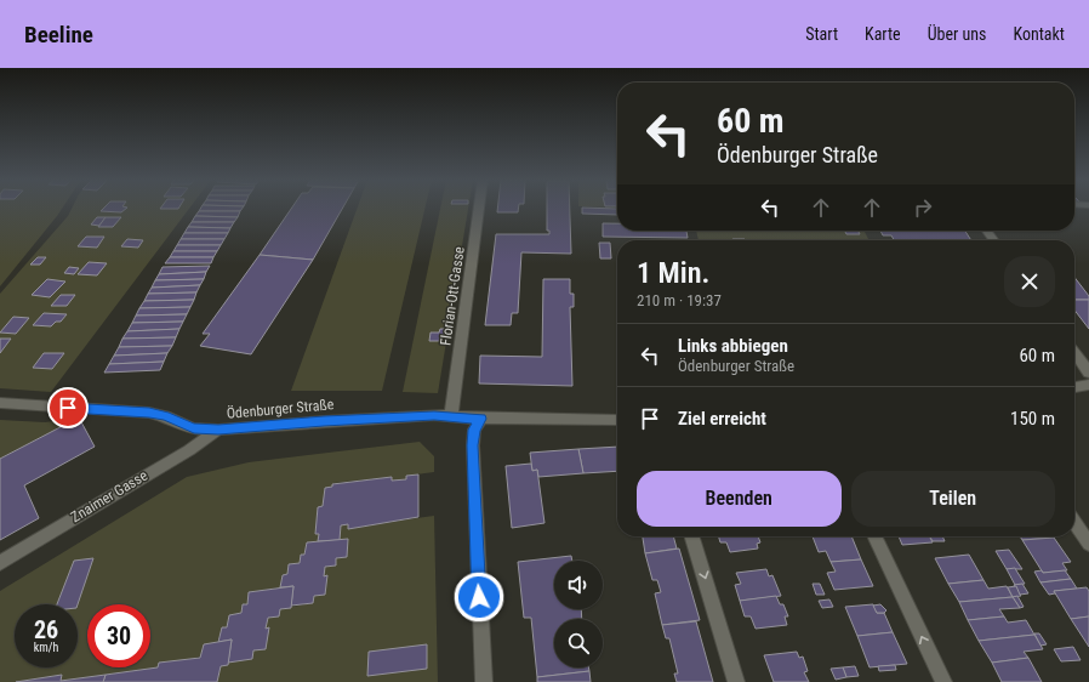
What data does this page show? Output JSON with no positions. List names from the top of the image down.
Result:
{
  "streets": {
    "street": ["Florian-Ott-Gasse", "Ödenburger Straße", "Znaimer Gasse"]
  },
  "crossings": [
    ["Florian-Ott-Gasse", "Ödenburger Straße"],
    ["Ödenburger Straße", "Znaimer Gasse"]
  ],
  "page": {
    "header": "Beeline",
    "nav": [
      "Start",
      "Karte",
      "Über uns",
      "Kontakt"
    ],
    "turn": ["60 m", "Ödenburger Straße"],
    "heading": ["1 Min.", "210 m · 19:37"],
    "list": [
      {
        "name": "Links abbiegen",
        "note": "Ödenburger Straße",
        "value": "60 m"
      },
      {
        "name": "Ziel erreicht",
        "value": "150 m"
      }
    ],
    "buttons": ["Beenden", "Teilen"],
    "speed": "26 km/h",
    "limit": "30"
  }
}
